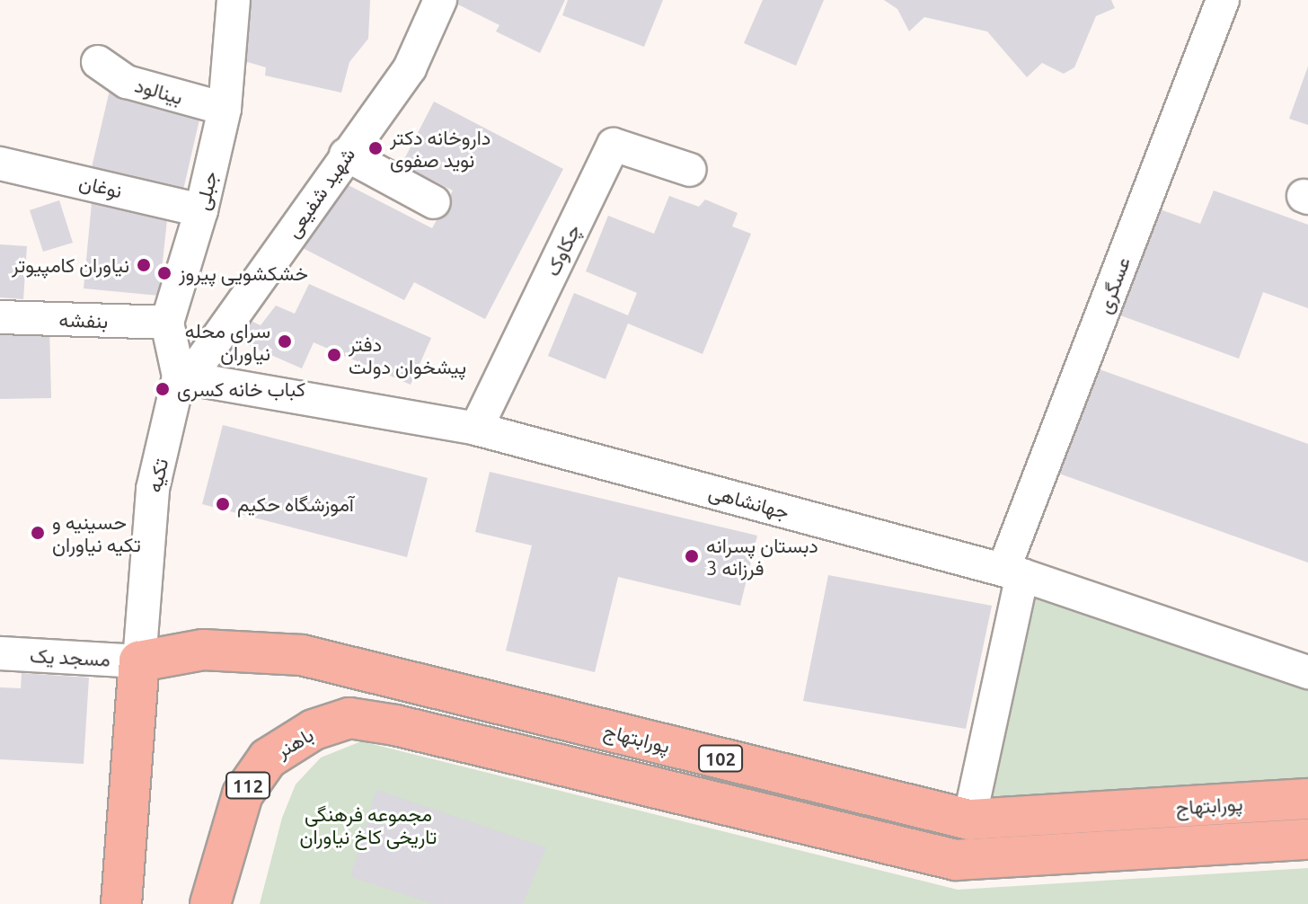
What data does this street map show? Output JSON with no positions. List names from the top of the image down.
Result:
{
  "streets": {
    "main road": [
      "پورابتهاج",
      "باهنر",
      "102",
      "112"
    ],
    "street": [
      "بینالود",
      "نوغان",
      "جبلی",
      "شهید شفیعی",
      "چکاوک",
      "عسگری",
      "بنفشه",
      "تکیه",
      "جهانشاهی",
      "مسجد یک"
    ]
  },
  "crossings": [
    ["بینالود", "جبلی"],
    ["نوغان", "جبلی"],
    ["جبلی", "شهید شفیعی"],
    ["جبلی", "بنفشه"],
    ["جبلی", "تکیه"],
    ["جبلی", "جهانشاهی"],
    ["شهید شفیعی", "تکیه"],
    ["شهید شفیعی", "جهانشاهی"],
    ["چکاوک", "جهانشاهی"],
    ["عسگری", "جهانشاهی"],
    ["عسگری", "پورابتهاج"],
    ["تکیه", "جهانشاهی"],
    ["تکیه", "مسجد یک"],
    ["تکیه", "پورابتهاج"],
    ["مسجد یک", "پورابتهاج"],
    ["پورابتهاج", "باهنر"]
  ],
  "parks": ["مجموعه فرهنگی تاریخی کاخ نیاوران"],
  "places": [
    "داروخانه دکتر نوید صفوی",
    "نیاوران کامپیوتر",
    "خشکشویی پیروز",
    "سرای محله نیاوران",
    "دفتر پیشخوان دولت",
    "کباب خانه کسری",
    "آموزشگاه حکیم",
    "حسینیه و تکیه نیاوران",
    "دبستان پسرانه فرزانه 3"
  ]
}
